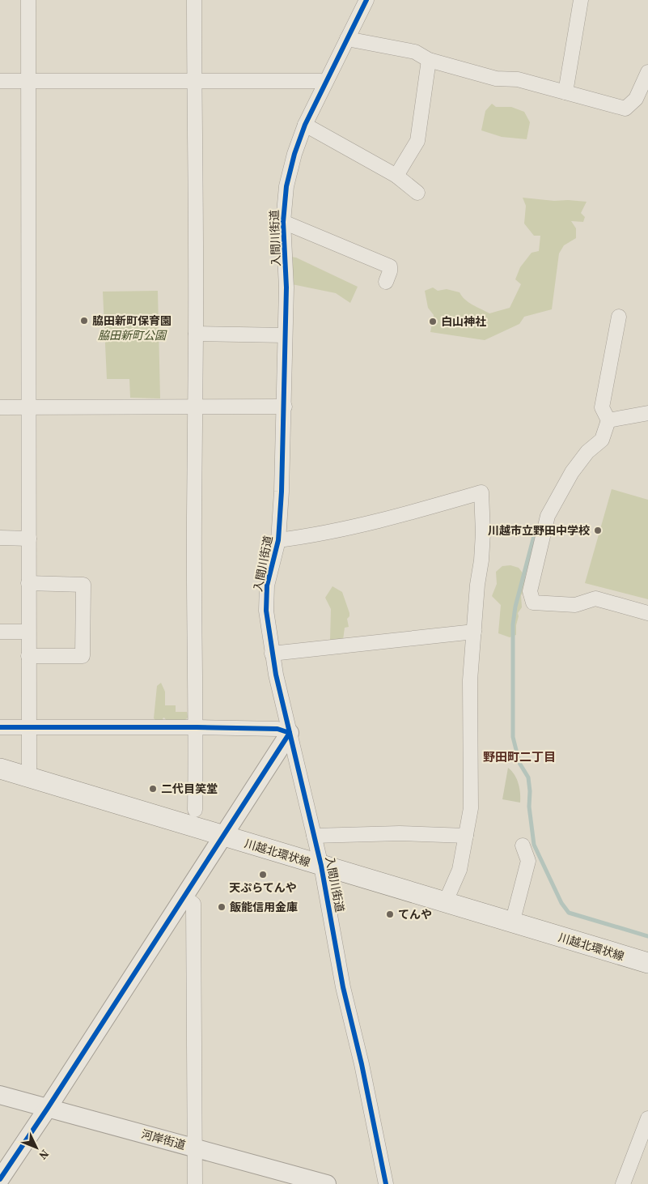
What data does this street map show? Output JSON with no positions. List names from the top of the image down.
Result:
{
  "streets": {
    "main road": ["川越北環状線"],
    "street": ["入間川街道", "河岸街道"]
  },
  "crossings": [
    ["入間川街道", "川越北環状線"]
  ],
  "districts": ["野田町二丁目"],
  "parks": ["脇田新町公園"],
  "places": [
    "脇田新町保育園",
    "白山神社",
    "川越市立野田中学校",
    "二代目笑堂",
    "天ぷらてんや",
    "飯能信用金庫",
    "てんや"
  ],
  "north": "bottom right"
}
